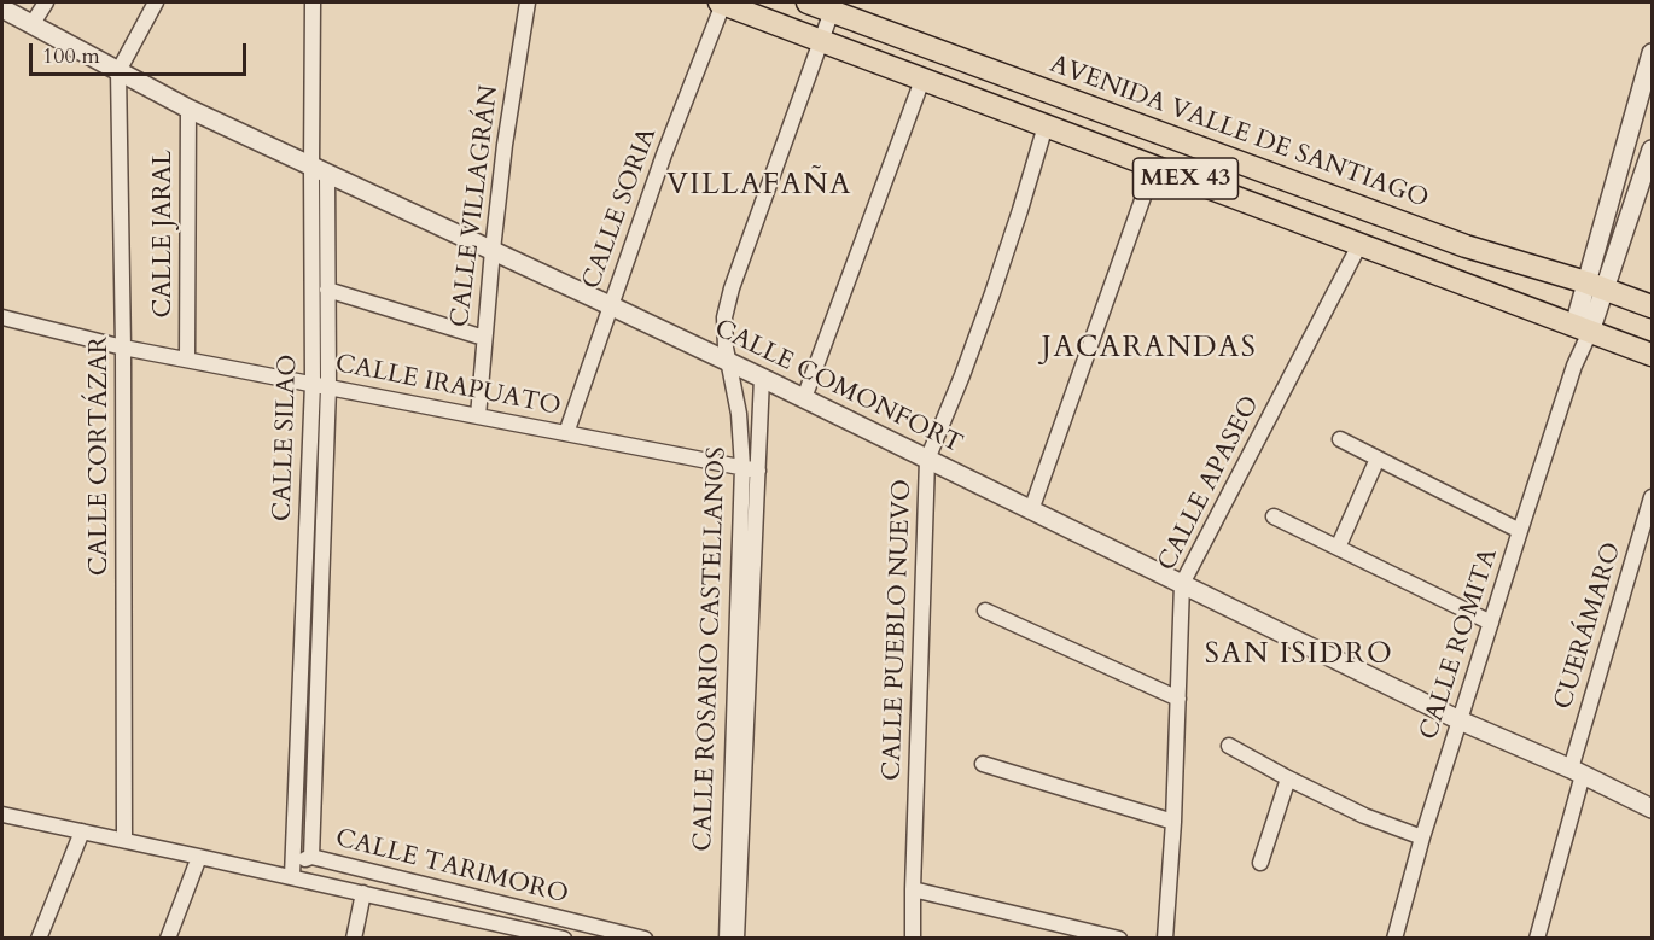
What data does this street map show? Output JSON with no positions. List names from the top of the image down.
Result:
{
  "streets": {
    "main road": ["AVENIDA VALLE DE SANTIAGO", "MEX 43"],
    "street": [
      "CALLE VILLAGRÁN",
      "CALLE SORIA",
      "CALLE JARAL",
      "CALLE IRAPUATO",
      "CALLE COMONFORT",
      "CALLE SILAO",
      "CALLE CORTÁZAR",
      "CALLE APASEO",
      "CUERÁMARO",
      "CALLE PUEBLO NUEVO",
      "CALLE ROMITA",
      "CALLE ROSARIO CASTELLANOS",
      "CALLE TARIMORO"
    ]
  },
  "crossings": [
    ["AVENIDA VALLE DE SANTIAGO", "CALLE ROSARIO CASTELLANOS"],
    ["MEX 43", "CALLE SORIA"],
    ["MEX 43", "CALLE APASEO"],
    ["MEX 43", "CALLE PUEBLO NUEVO"],
    ["MEX 43", "CALLE ROMITA"],
    ["MEX 43", "CALLE ROSARIO CASTELLANOS"],
    ["CALLE VILLAGRÁN", "CALLE IRAPUATO"],
    ["CALLE VILLAGRÁN", "CALLE COMONFORT"],
    ["CALLE SORIA", "CALLE IRAPUATO"],
    ["CALLE SORIA", "CALLE COMONFORT"],
    ["CALLE JARAL", "CALLE IRAPUATO"],
    ["CALLE JARAL", "CALLE COMONFORT"],
    ["CALLE IRAPUATO", "CALLE SILAO"],
    ["CALLE IRAPUATO", "CALLE CORTÁZAR"],
    ["CALLE IRAPUATO", "CALLE ROSARIO CASTELLANOS"],
    ["CALLE COMONFORT", "CALLE SILAO"],
    ["CALLE COMONFORT", "CALLE CORTÁZAR"],
    ["CALLE COMONFORT", "CALLE APASEO"],
    ["CALLE COMONFORT", "CUERÁMARO"],
    ["CALLE COMONFORT", "CALLE PUEBLO NUEVO"],
    ["CALLE COMONFORT", "CALLE ROMITA"],
    ["CALLE COMONFORT", "CALLE ROSARIO CASTELLANOS"],
    ["CALLE SILAO", "CALLE TARIMORO"]
  ],
  "districts": ["VILLAFAÑA", "JACARANDAS", "SAN ISIDRO"],
  "scale_bar": "100 m"
}
